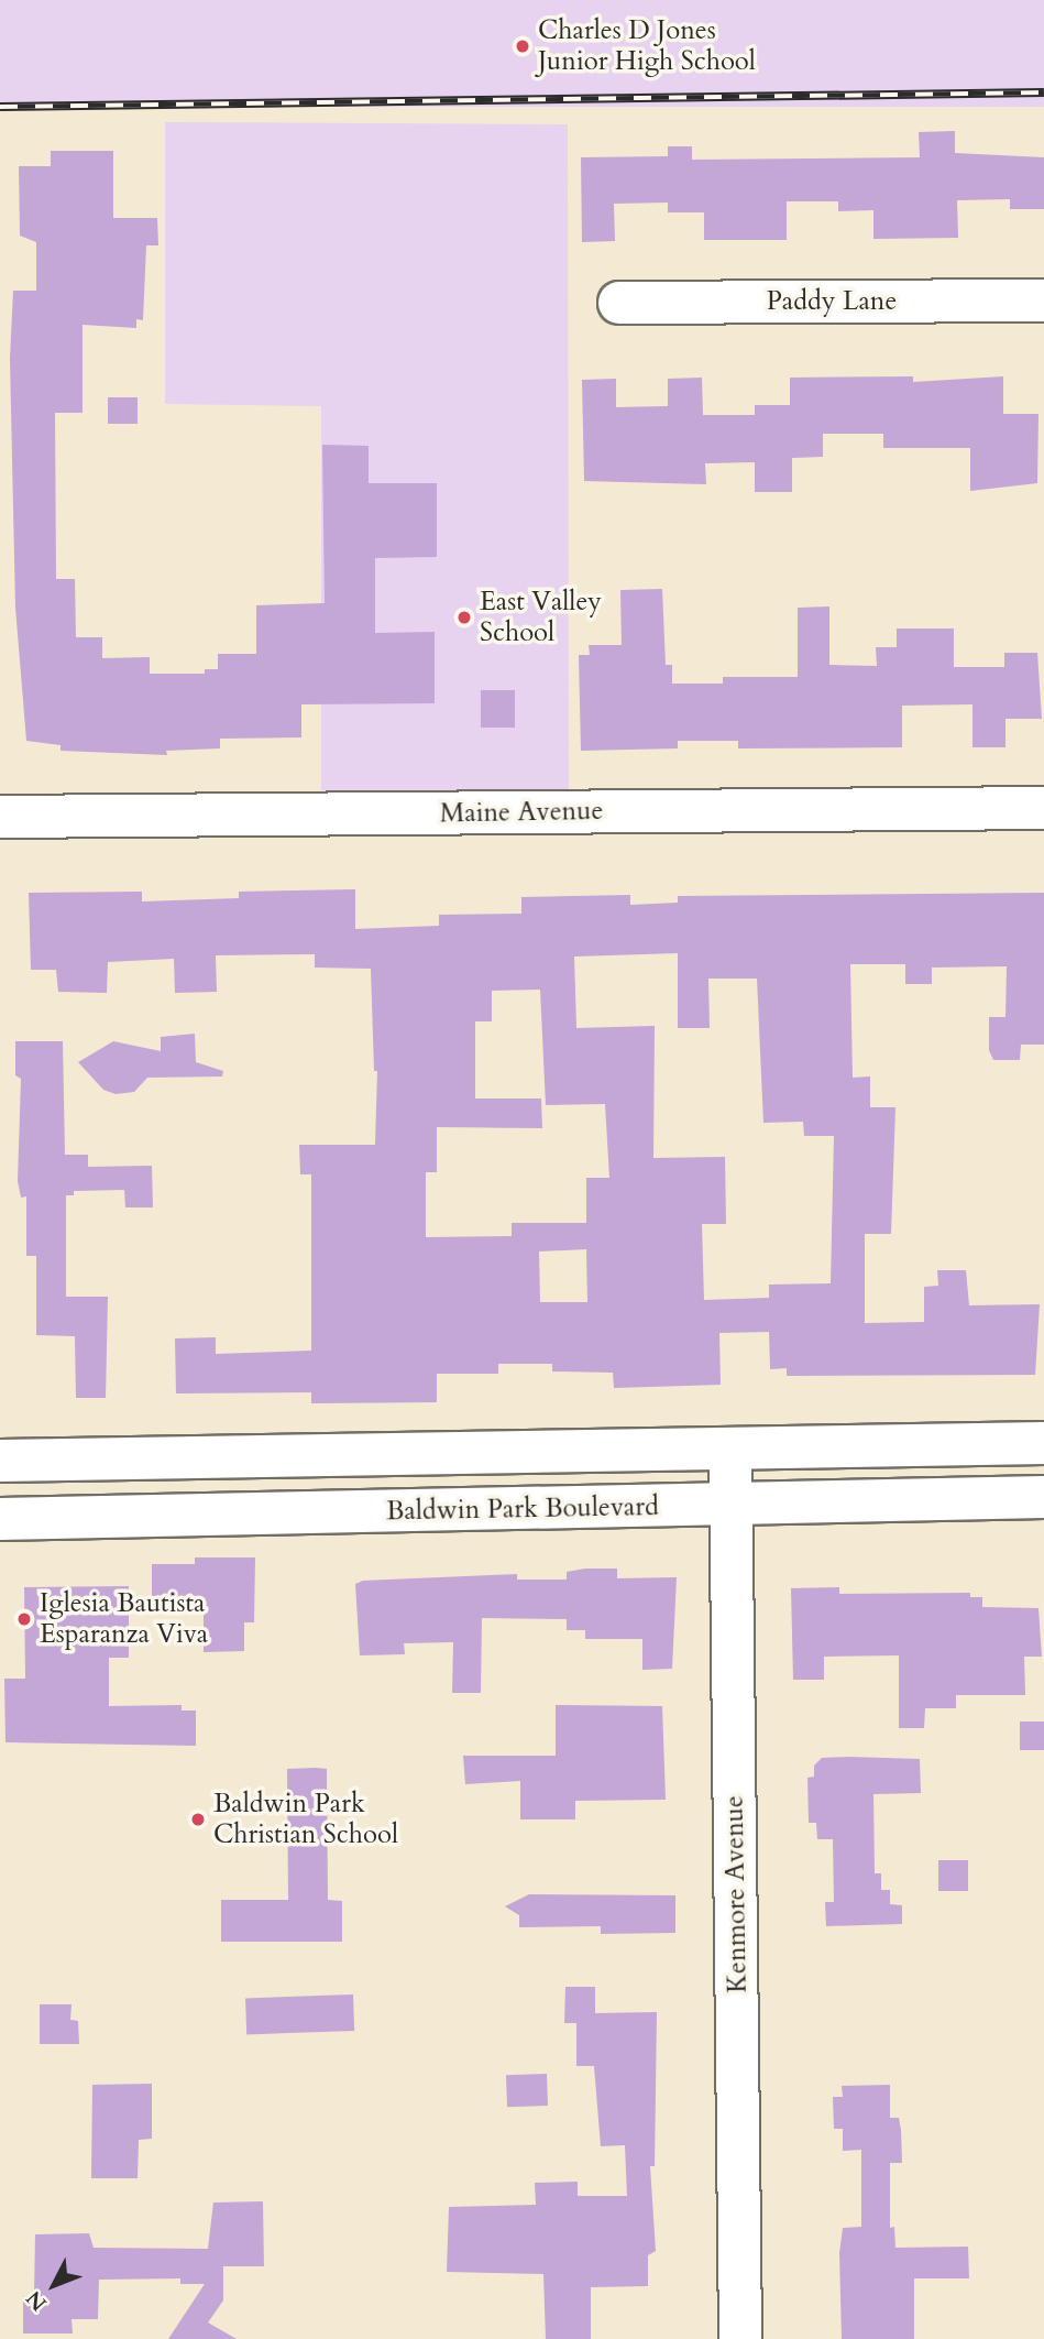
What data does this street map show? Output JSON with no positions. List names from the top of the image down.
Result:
{
  "streets": {
    "street": [
      "Paddy Lane",
      "Maine Avenue",
      "Baldwin Park Boulevard",
      "Kenmore Avenue"
    ]
  },
  "crossings": [
    ["Baldwin Park Boulevard", "Kenmore Avenue"]
  ],
  "places": [
    "Charles D Jones Junior High School",
    "East Valley School",
    "Iglesia Bautista Esparanza Viva",
    "Baldwin Park Christian School"
  ],
  "north": "bottom left"
}
